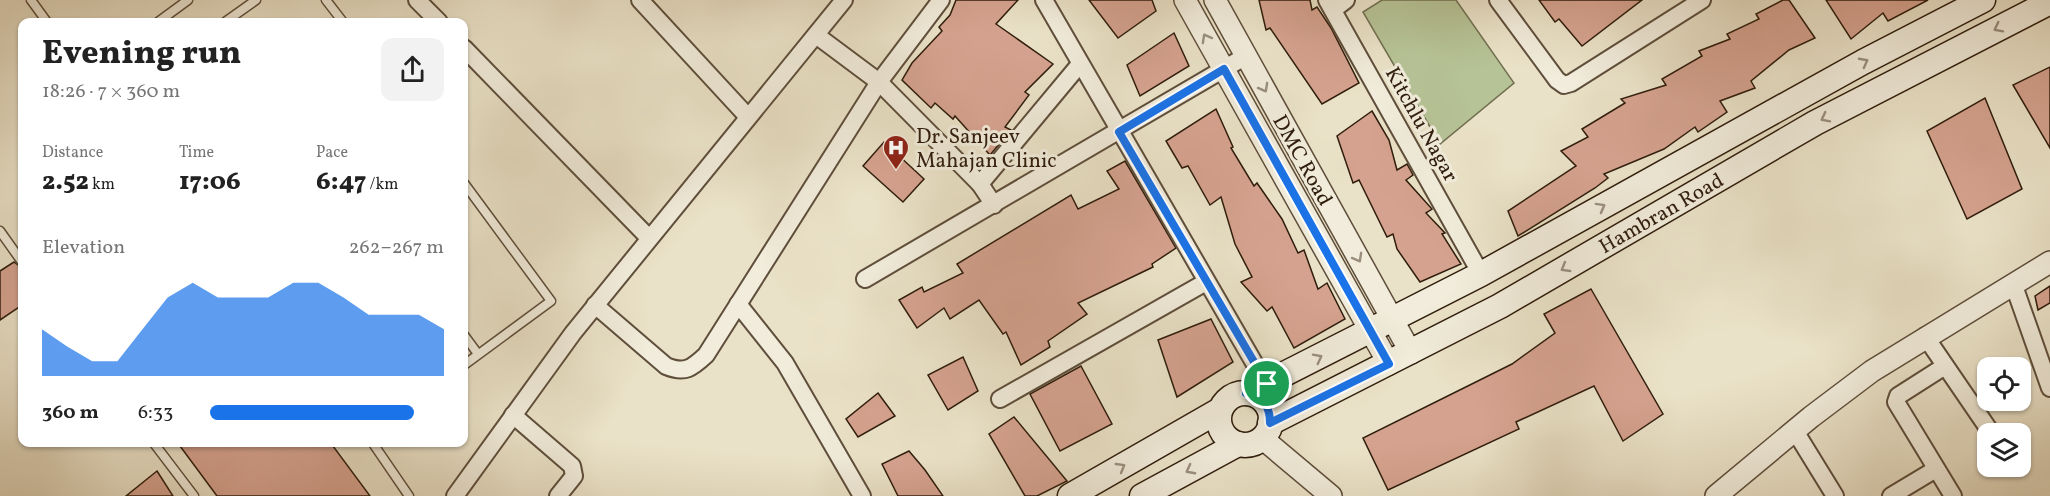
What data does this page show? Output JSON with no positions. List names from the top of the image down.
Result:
{
  "streets": {
    "main road": ["Hambran Road"],
    "street": ["Kitchlu Nagar", "DMC Road"]
  },
  "crossings": [
    ["Kitchlu Nagar", "Hambran Road"],
    ["DMC Road", "Hambran Road"]
  ],
  "places": {
    "hospital": ["Dr. Sanjeev Mahajan Clinic"]
  },
  "page": {
    "heading": ["Evening run", "18:26 · 7 × 360 m"],
    "stats": [
      ["Distance", "2.52 km"],
      ["Time", "17:06"],
      ["Pace", "6:47 /km"]
    ],
    "chart": ["Elevation", "262–267 m"],
    "list": [
      {
        "name": "360 m",
        "note": "6:33"
      }
    ]
  }
}
